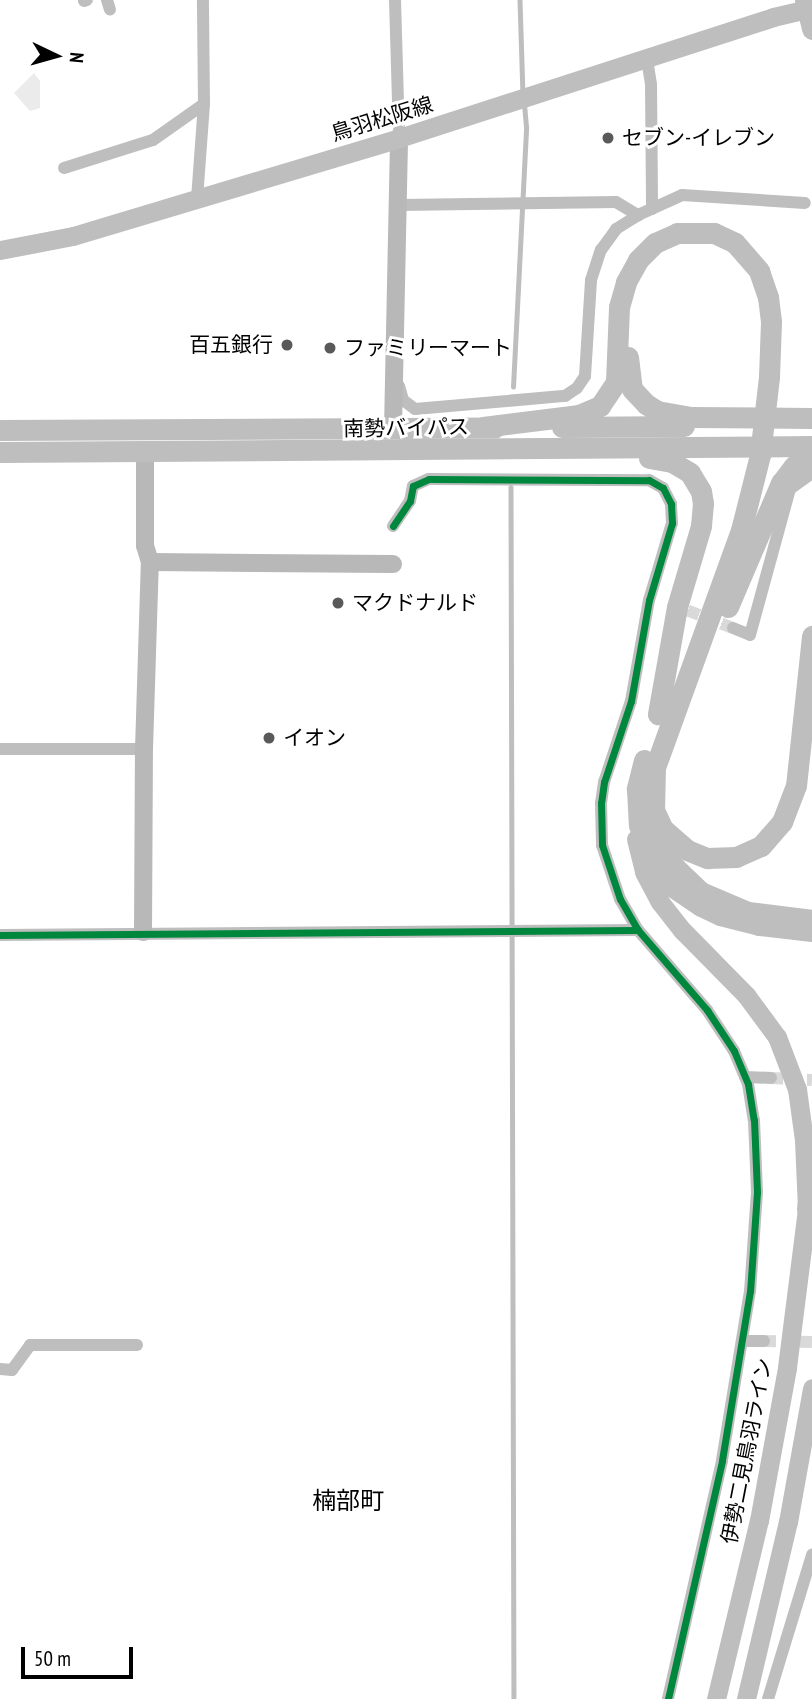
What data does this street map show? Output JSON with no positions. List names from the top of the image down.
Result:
{
  "streets": {
    "highway": ["南勢バイパス"],
    "main road": ["鳥羽松阪線", "伊勢二見鳥羽ライン"]
  },
  "districts": ["楠部町"],
  "places": [
    "セブン-イレブン",
    "百五銀行",
    "ファミリーマート",
    "マクドナルド",
    "イオン"
  ],
  "scale_bar": "50 m",
  "north": "right"
}
